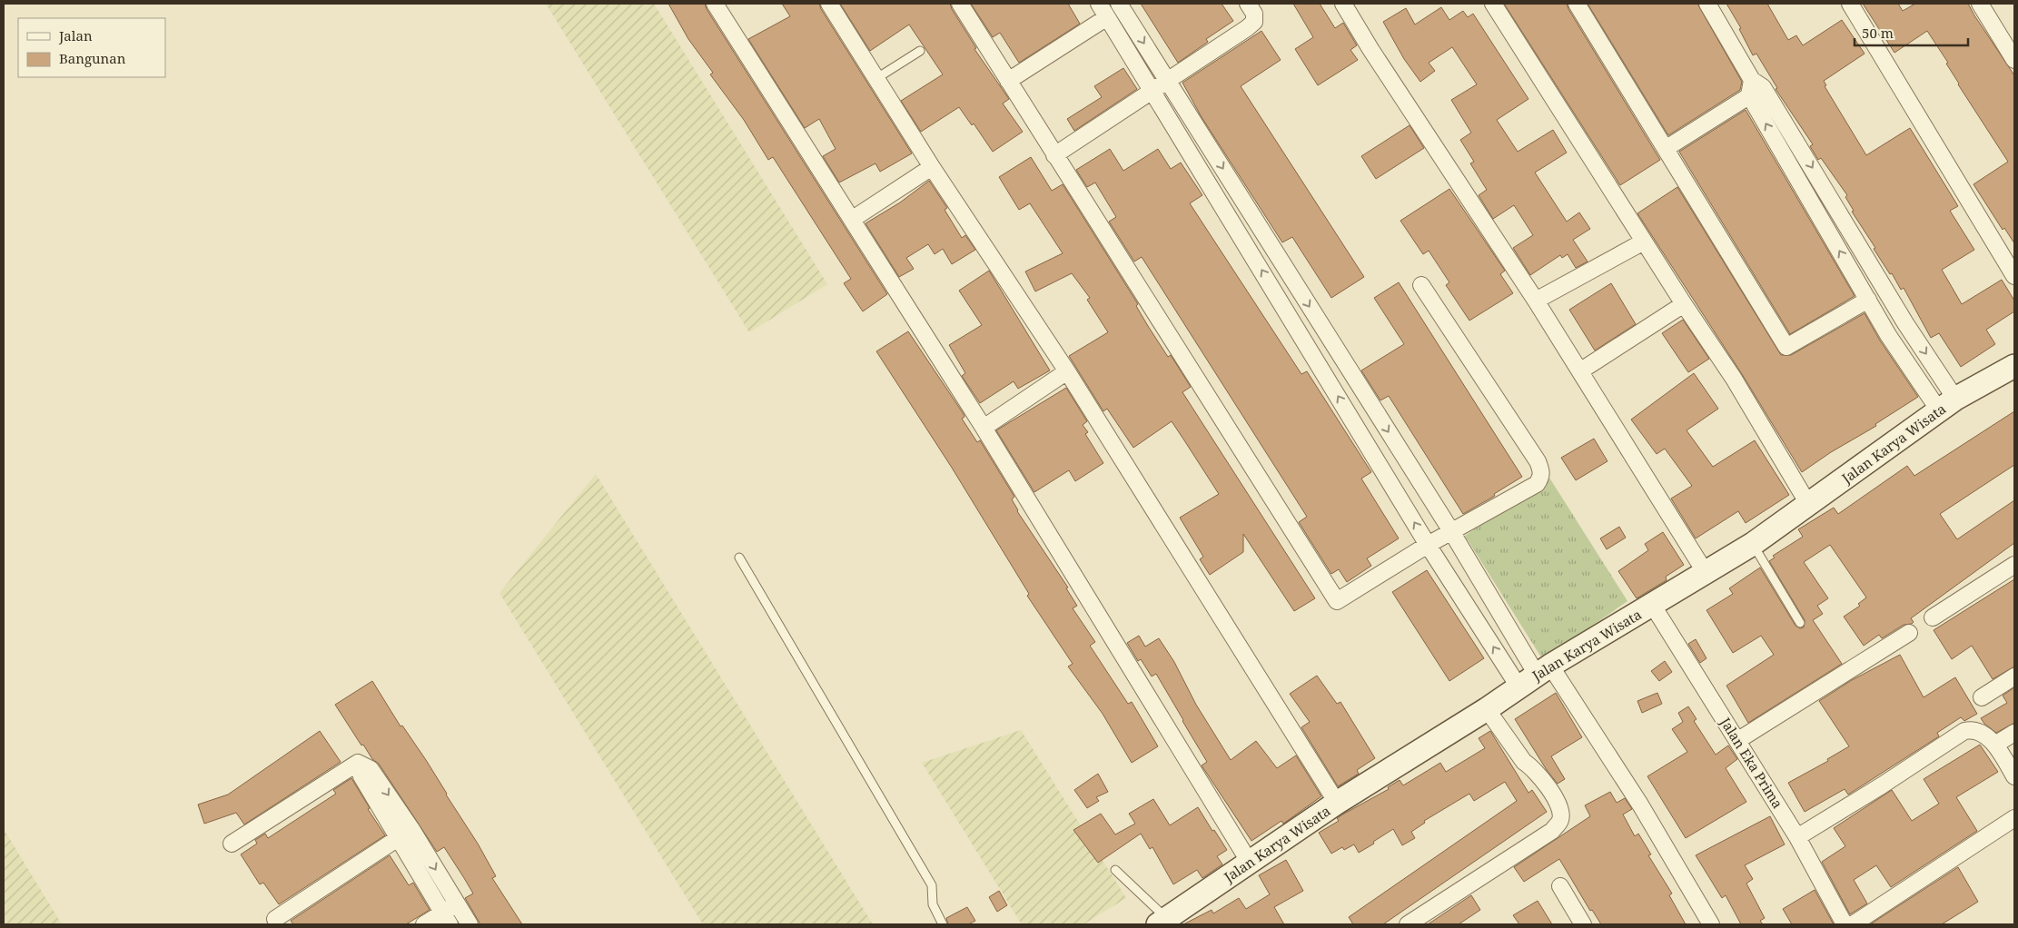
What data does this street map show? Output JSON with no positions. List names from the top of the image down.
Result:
{
  "streets": {
    "street": ["Jalan Karya Wisata", "Jalan Eka Prima"]
  },
  "crossings": [
    ["Jalan Karya Wisata", "Jalan Eka Prima"]
  ],
  "legend": ["Jalan", "Bangunan"],
  "scale_bar": "50 m"
}
